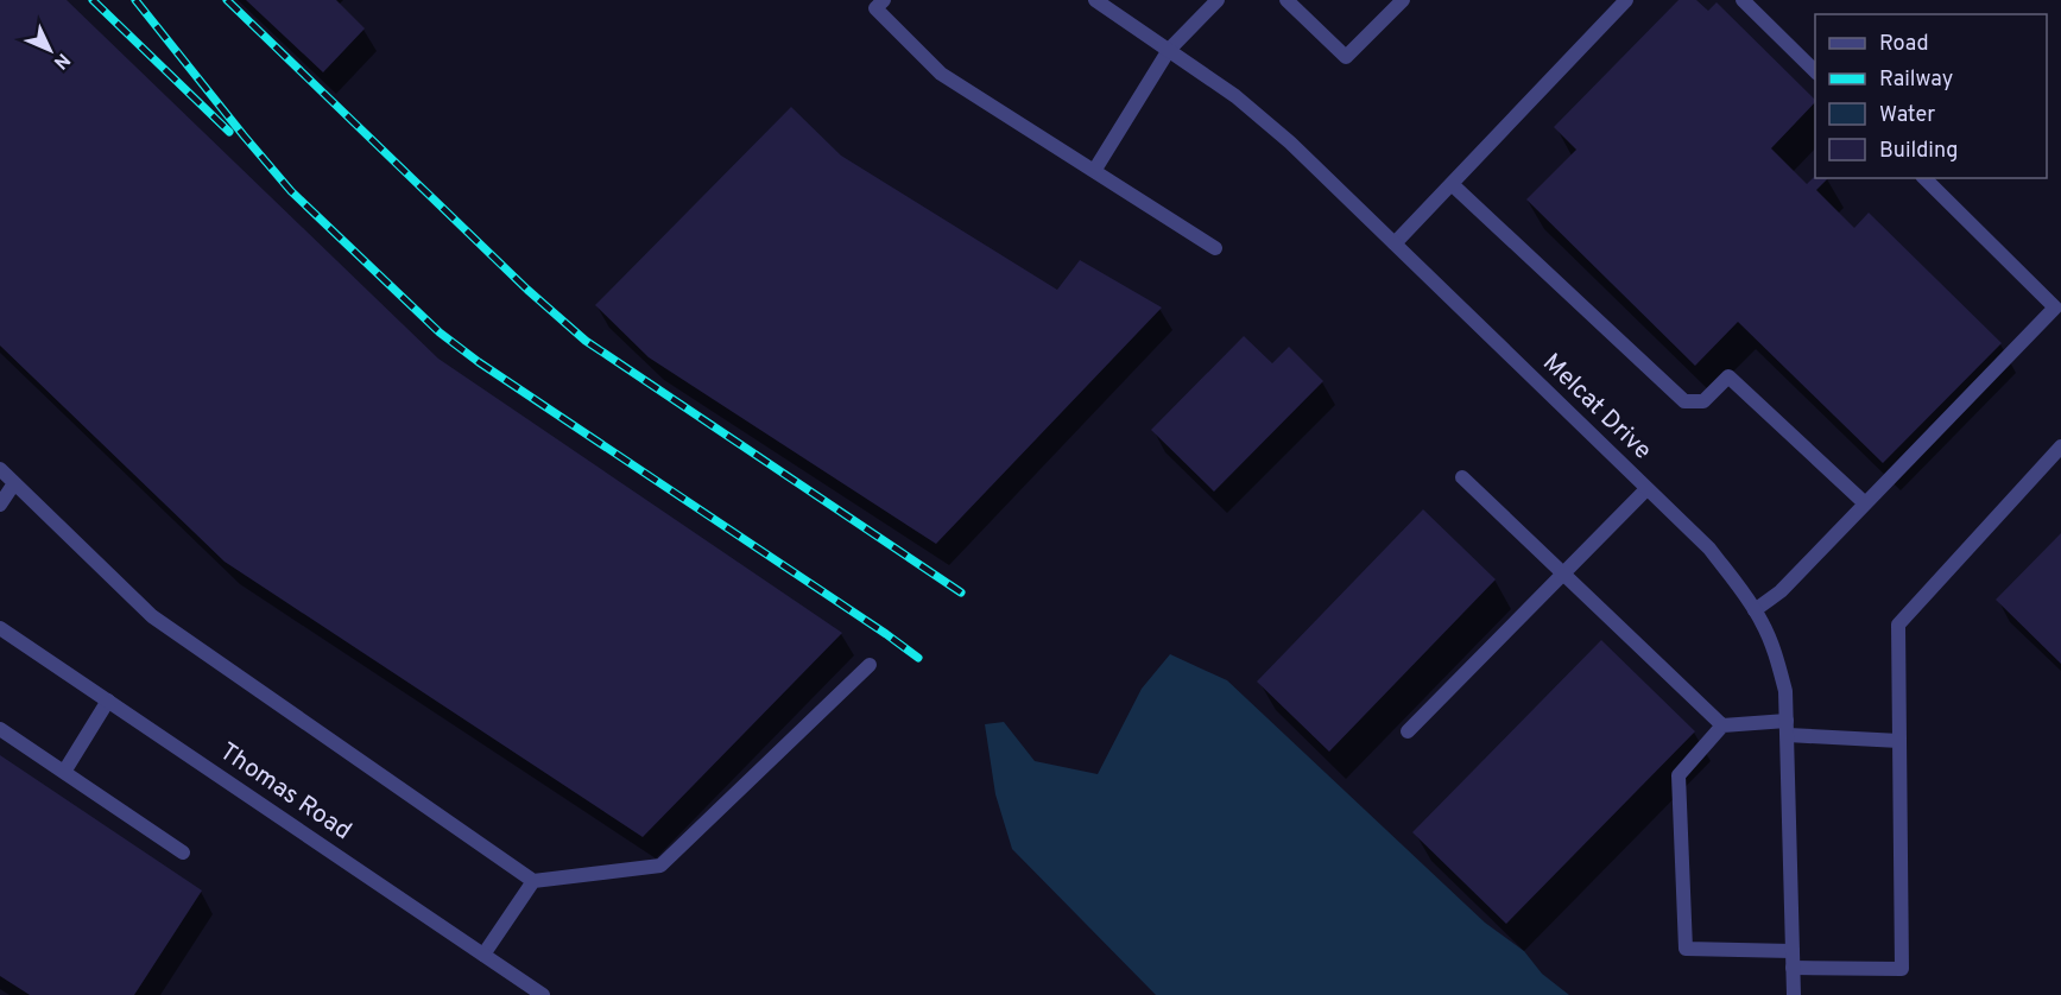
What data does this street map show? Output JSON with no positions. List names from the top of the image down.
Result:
{
  "streets": {
    "street": ["Melcat Drive", "Thomas Road"]
  },
  "legend": [
    "Road",
    "Railway",
    "Water",
    "Building"
  ],
  "north": "bottom right"
}
